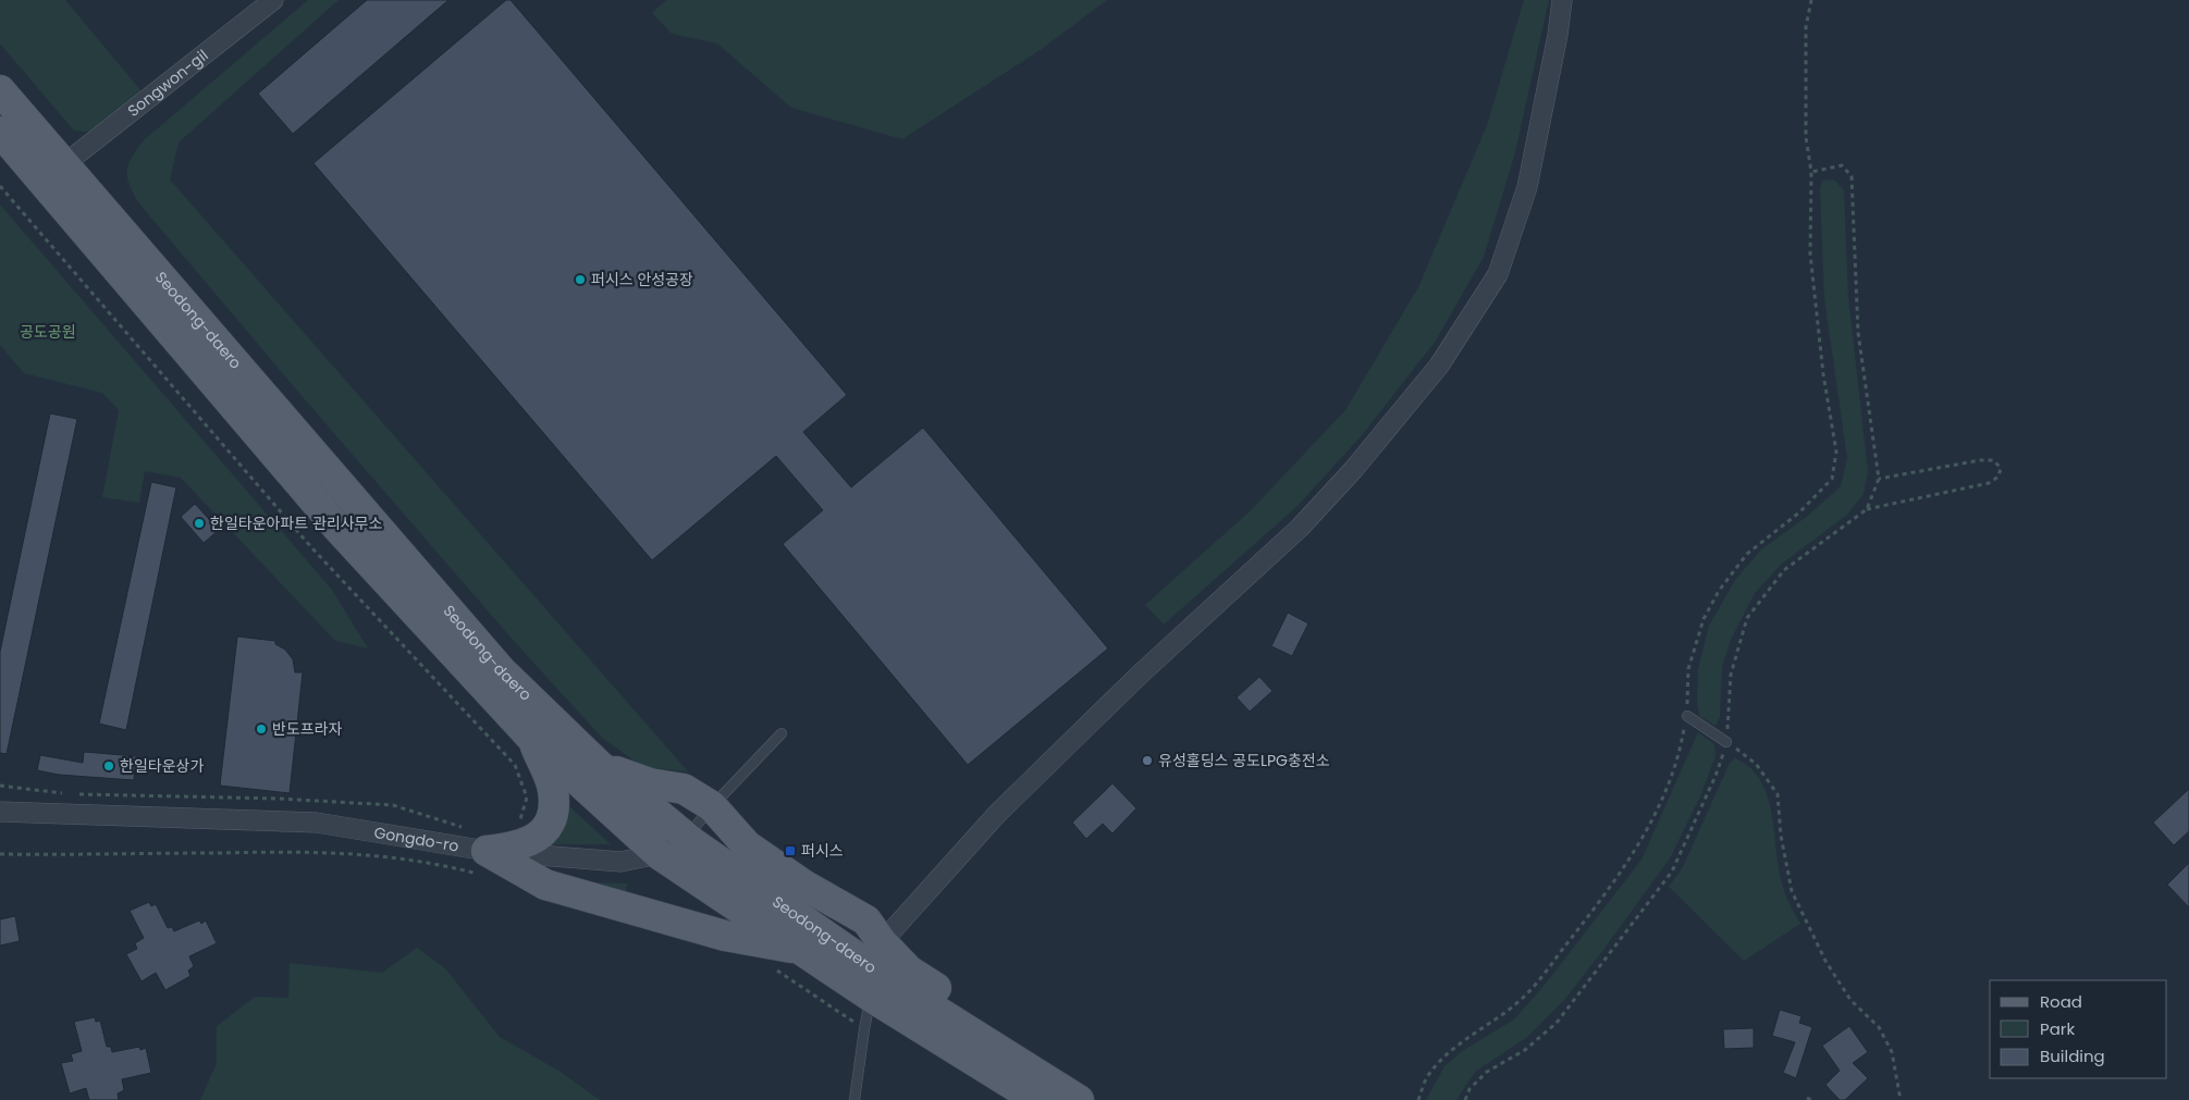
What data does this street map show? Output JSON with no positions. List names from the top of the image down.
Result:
{
  "streets": {
    "main road": ["Seodong-daero"],
    "street": ["Songwon-gil", "Gongdo-ro"]
  },
  "crossings": [
    ["Songwon-gil", "Seodong-daero"],
    ["Seodong-daero", "Gongdo-ro"]
  ],
  "parks": ["공도공원"],
  "places": {
    "other": [
      "퍼시스 안성공장",
      "한일타운아파트 관리사무소",
      "반도프라자",
      "유성홀딩스 공도LPG충전소",
      "한일타운상가"
    ],
    "transit": ["퍼시스"]
  },
  "legend": ["Road", "Park", "Building"]
}
